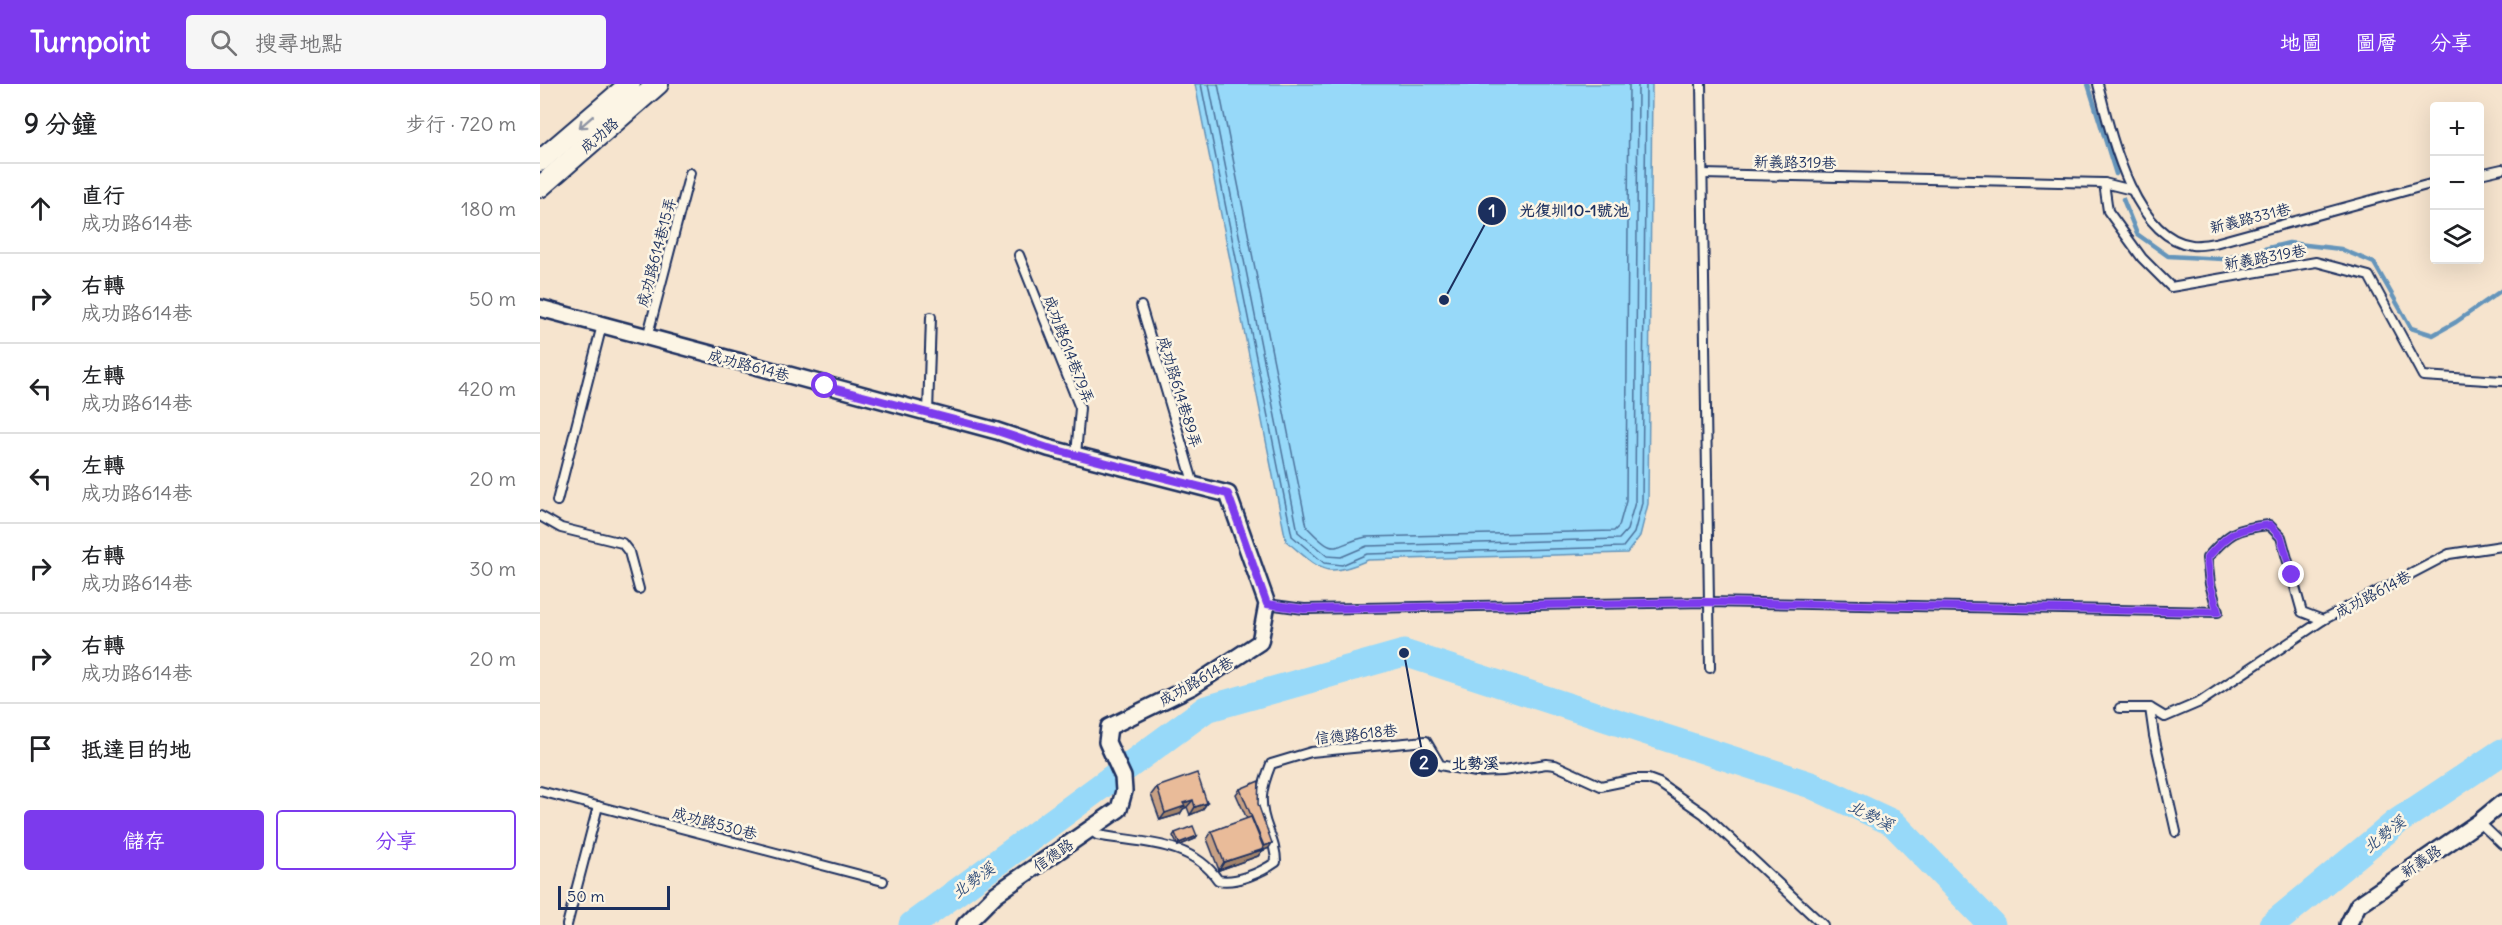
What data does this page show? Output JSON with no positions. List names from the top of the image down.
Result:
{
  "streets": {
    "street": [
      "成功路",
      "成功路614巷",
      "信德路",
      "新義路"
    ],
    "lane": [
      "新義路319巷",
      "新義路331巷",
      "成功路614巷15弄",
      "成功路614巷79弄",
      "成功路614巷89弄",
      "信德路618巷",
      "成功路530巷"
    ]
  },
  "crossings": [
    ["新義路319巷", "新義路331巷"],
    ["成功路614巷15弄", "成功路614巷"],
    ["成功路614巷79弄", "成功路614巷"],
    ["成功路614巷", "成功路614巷89弄"],
    ["成功路614巷", "信德路"],
    ["信德路618巷", "信德路"]
  ],
  "water": ["北勢溪"],
  "places": ["光復圳10-1號池", "北勢溪"],
  "scale_bar": "50 m",
  "page": {
    "header": "Turnpoint",
    "search": "搜尋地點",
    "nav": ["地圖", "圖層", "分享"],
    "heading": ["9 分鐘", "步行 · 720 m"],
    "map_buttons": ["+", "−"],
    "list": [
      ["直行", "成功路614巷", "180 m"],
      ["右轉", "成功路614巷", "50 m"],
      ["左轉", "成功路614巷", "420 m"],
      ["左轉", "成功路614巷", "20 m"],
      ["右轉", "成功路614巷", "30 m"],
      ["右轉", "成功路614巷", "20 m"],
      "抵達目的地"
    ],
    "buttons": ["儲存", "分享"],
    "scale": "50 m"
  }
}
